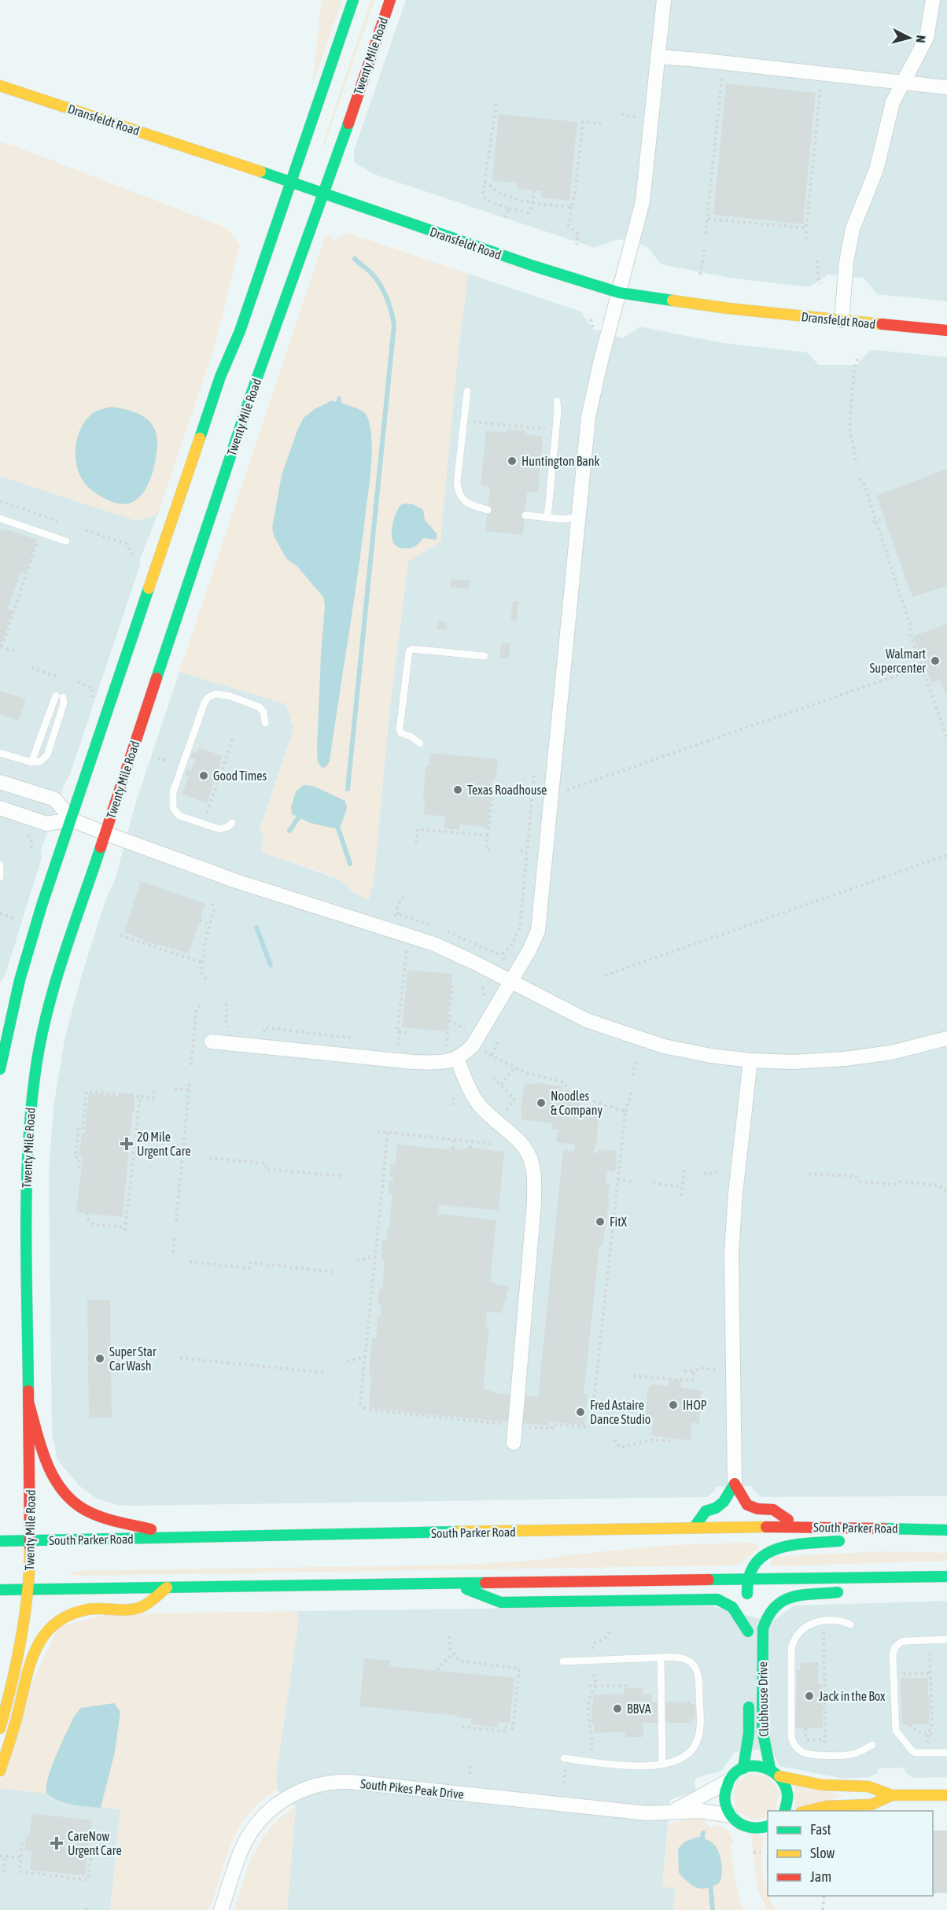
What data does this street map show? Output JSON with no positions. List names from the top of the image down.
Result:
{
  "streets": {
    "main road": [
      "Twenty Mile Road",
      "Dransfeldt Road",
      "South Parker Road",
      "Clubhouse Drive"
    ],
    "street": ["South Pikes Peak Drive"]
  },
  "crossings": [
    ["Twenty Mile Road", "Dransfeldt Road"],
    ["Twenty Mile Road", "South Parker Road"]
  ],
  "places": {
    "other": [
      "Huntington Bank",
      "Walmart Supercenter",
      "Good Times",
      "Texas Roadhouse",
      "Noodles & Company",
      "FitX",
      "Super Star Car Wash",
      "IHOP",
      "Fred Astaire Dance Studio",
      "Jack in the Box",
      "BBVA"
    ],
    "health": ["20 Mile Urgent Care", "CareNow Urgent Care"]
  },
  "legend": ["Fast", "Slow", "Jam"],
  "north": "right"
}
